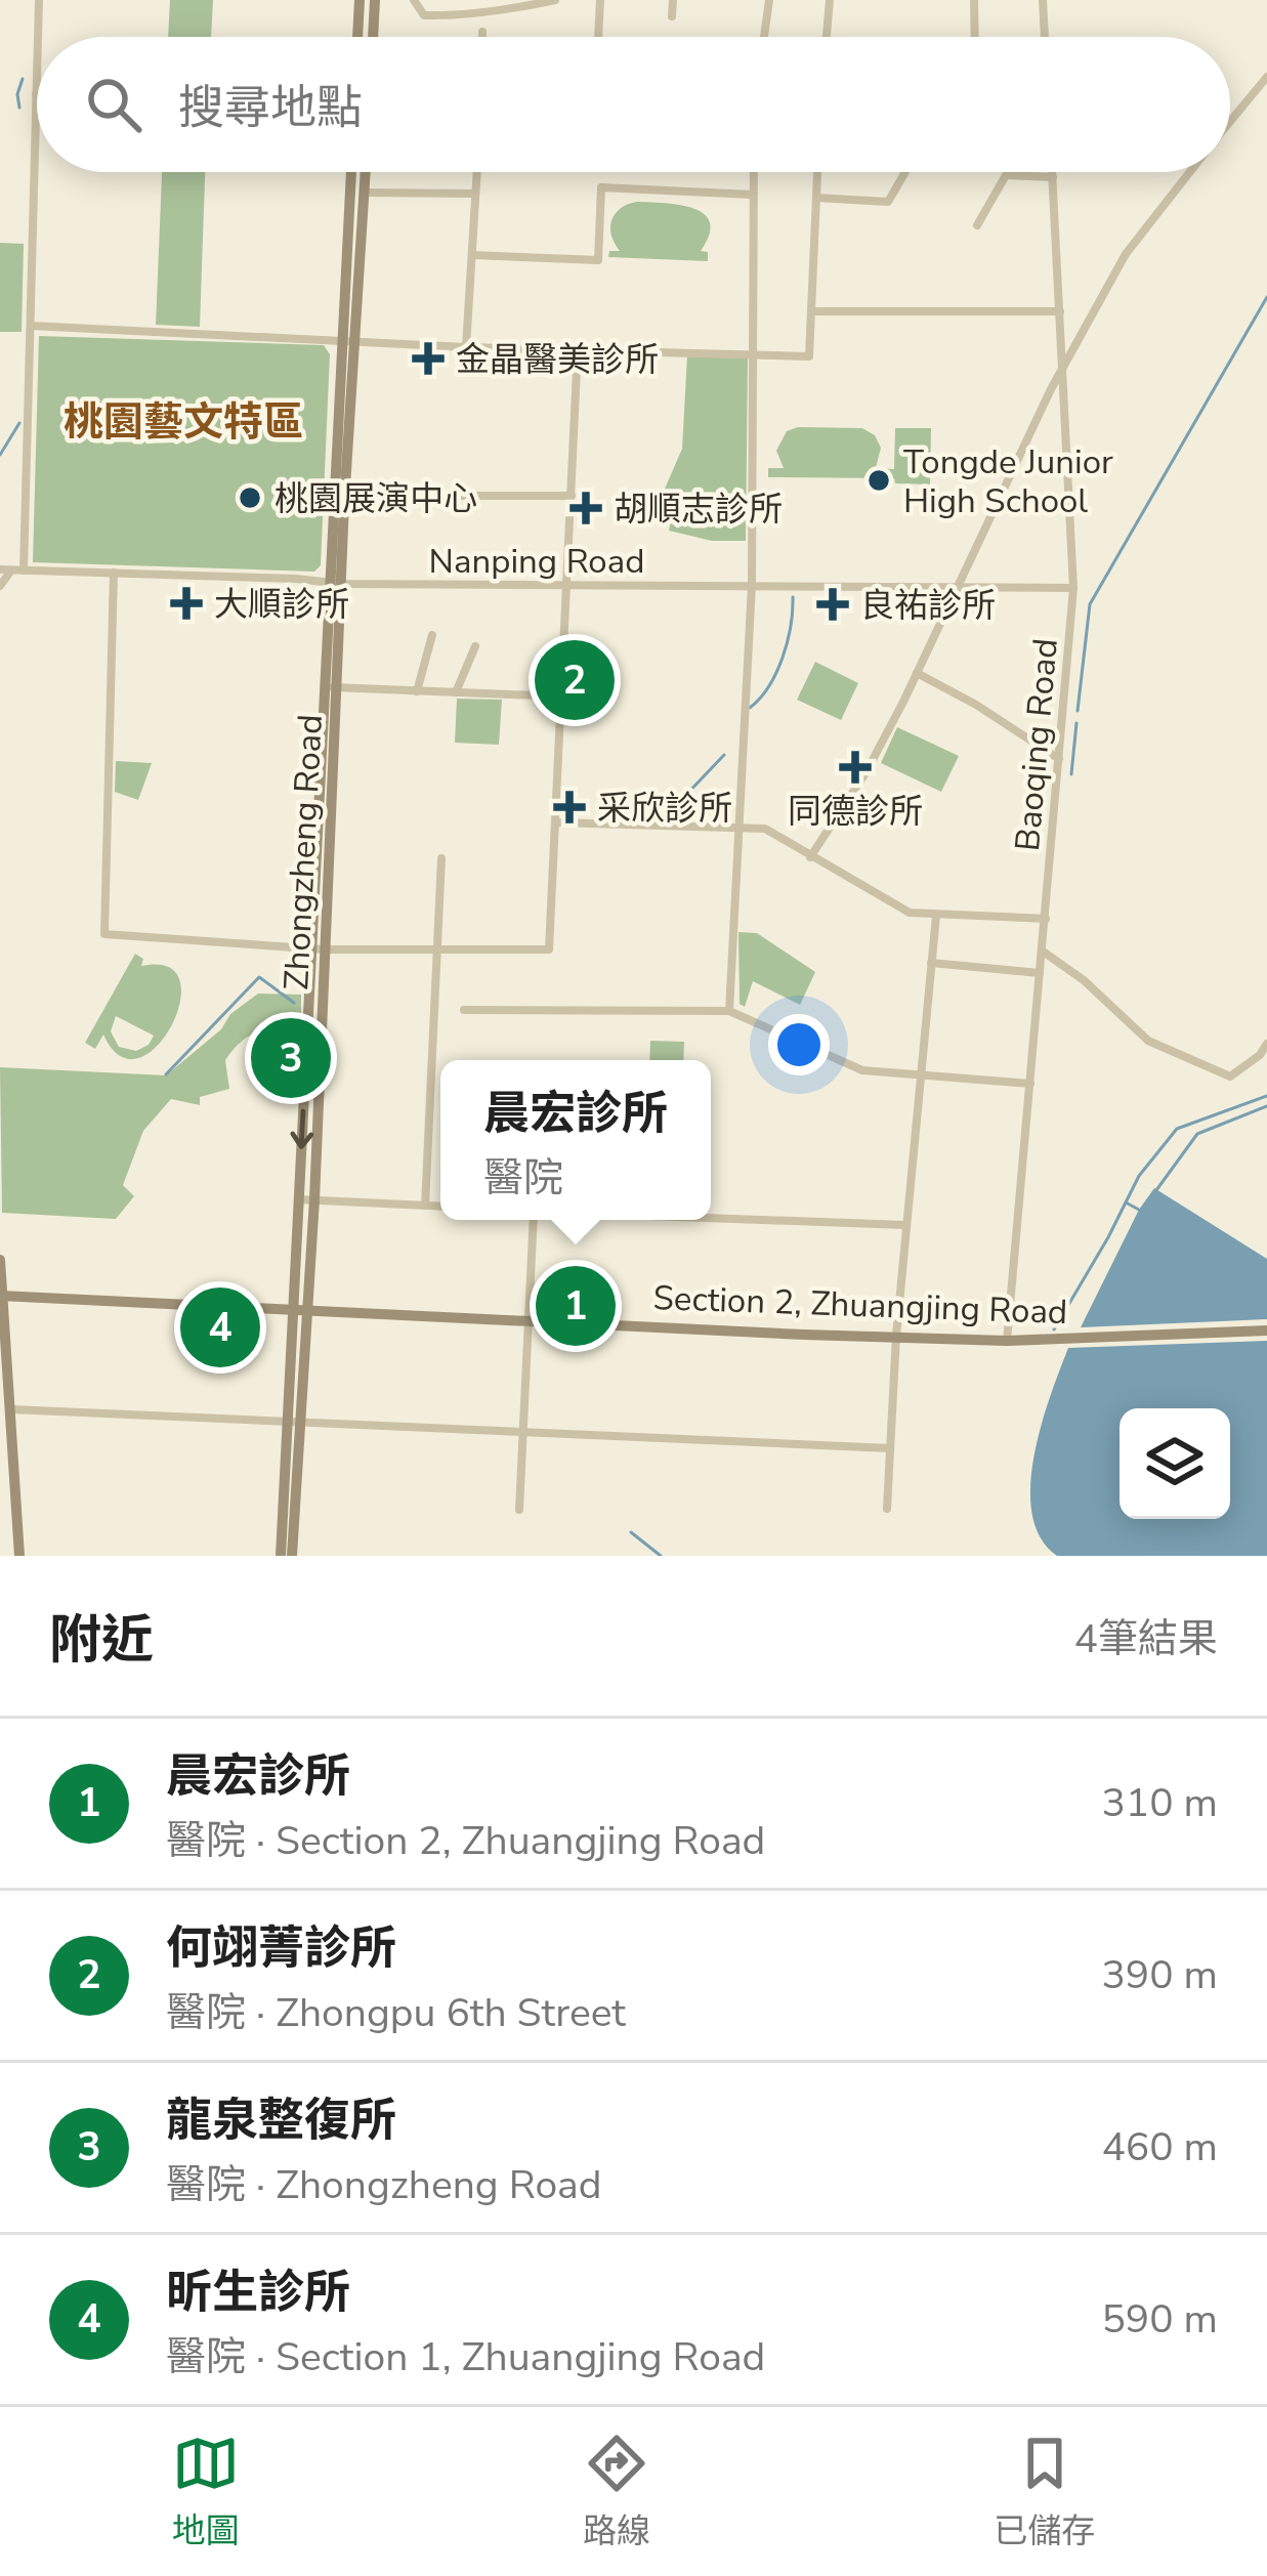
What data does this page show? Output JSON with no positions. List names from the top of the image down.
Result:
{
  "streets": {
    "street": [
      "Nanping Road",
      "Baoqing Road",
      "Zhongzheng Road",
      "Section 2, Zhuangjing Road"
    ]
  },
  "crossings": [
    ["Nanping Road", "Baoqing Road"],
    ["Nanping Road", "Zhongzheng Road"],
    ["Baoqing Road", "Section 2, Zhuangjing Road"],
    ["Zhongzheng Road", "Section 2, Zhuangjing Road"]
  ],
  "districts": ["桃園藝文特區"],
  "places": {
    "health": [
      "金晶醫美診所",
      "胡順志診所",
      "大順診所",
      "良祐診所",
      "同德診所",
      "采欣診所"
    ],
    "other": ["Tongde Junior High School", "桃園展演中心"]
  },
  "page": {
    "search": "搜尋地點",
    "pins": [
      "2",
      "3",
      "1",
      "4"
    ],
    "popup": ["晨宏診所", "醫院"],
    "heading": ["附近", "4筆結果"],
    "list": [
      {
        "mark": "1",
        "name": "晨宏診所",
        "note": "醫院 · Section 2, Zhuangjing Road",
        "value": "310 m"
      },
      {
        "mark": "2",
        "name": "何翊菁診所",
        "note": "醫院 · Zhongpu 6th Street",
        "value": "390 m"
      },
      {
        "mark": "3",
        "name": "龍泉整復所",
        "note": "醫院 · Zhongzheng Road",
        "value": "460 m"
      },
      {
        "mark": "4",
        "name": "昕生診所",
        "note": "醫院 · Section 1, Zhuangjing Road",
        "value": "590 m"
      }
    ],
    "nav": ["地圖", "路線", "已儲存"]
  }
}
